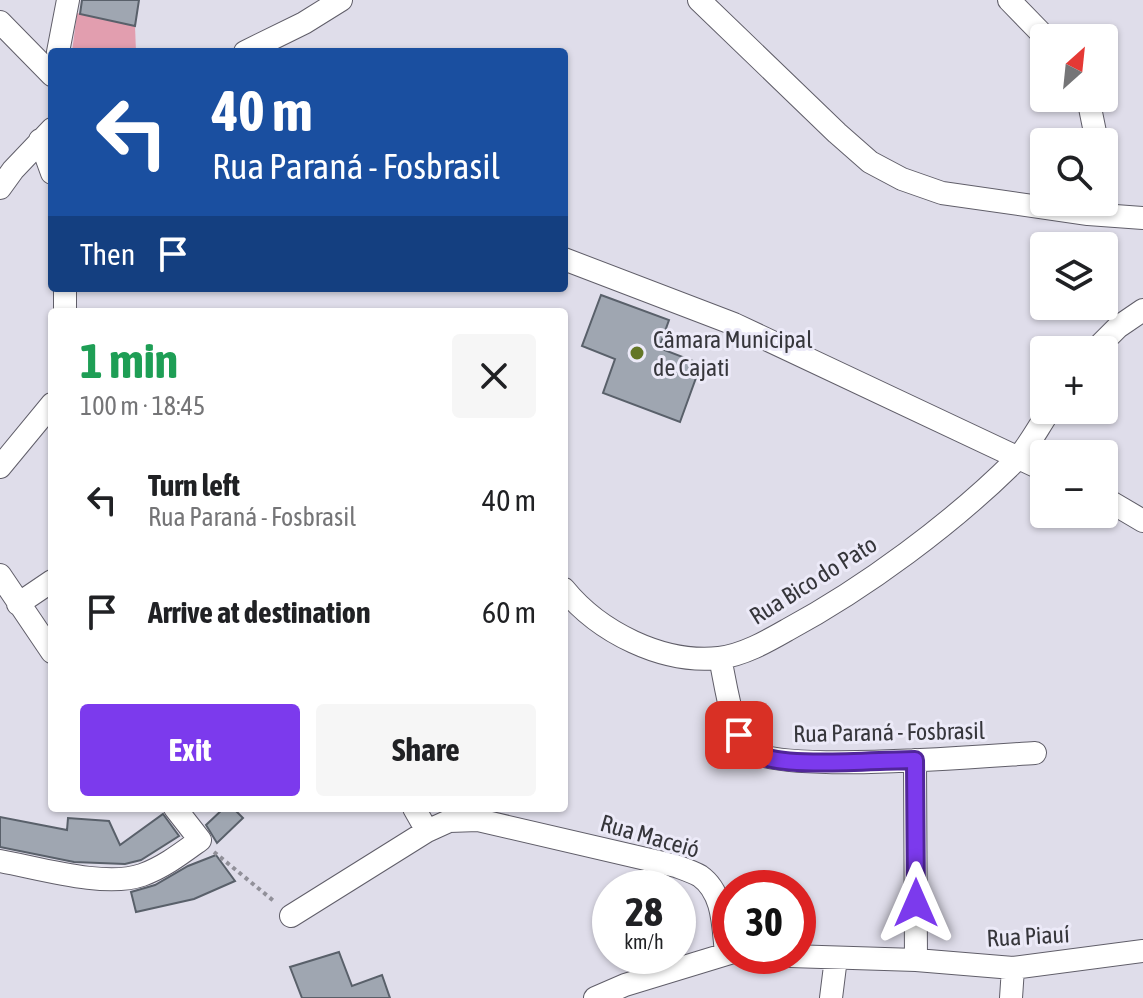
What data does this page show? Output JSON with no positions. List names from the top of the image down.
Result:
{
  "streets": {
    "street": [
      "Rua Bico do Pato",
      "Rua Paraná - Fosbrasil",
      "Rua Maceió",
      "Rua Piauí"
    ]
  },
  "crossings": [
    ["Rua Bico do Pato", "Rua Paraná - Fosbrasil"]
  ],
  "places": ["Câmara Municipal de Cajati"],
  "north": "top right",
  "page": {
    "map_buttons": ["+", "−"],
    "turn": ["40 m", "Rua Paraná - Fosbrasil"],
    "then": "Then",
    "heading": ["1 min", "100 m · 18:45"],
    "list": [
      {
        "name": "Turn left",
        "note": "Rua Paraná - Fosbrasil",
        "value": "40 m"
      },
      {
        "name": "Arrive at destination",
        "value": "60 m"
      }
    ],
    "buttons": ["Exit", "Share"],
    "speed": "28 km/h",
    "limit": "30"
  }
}
